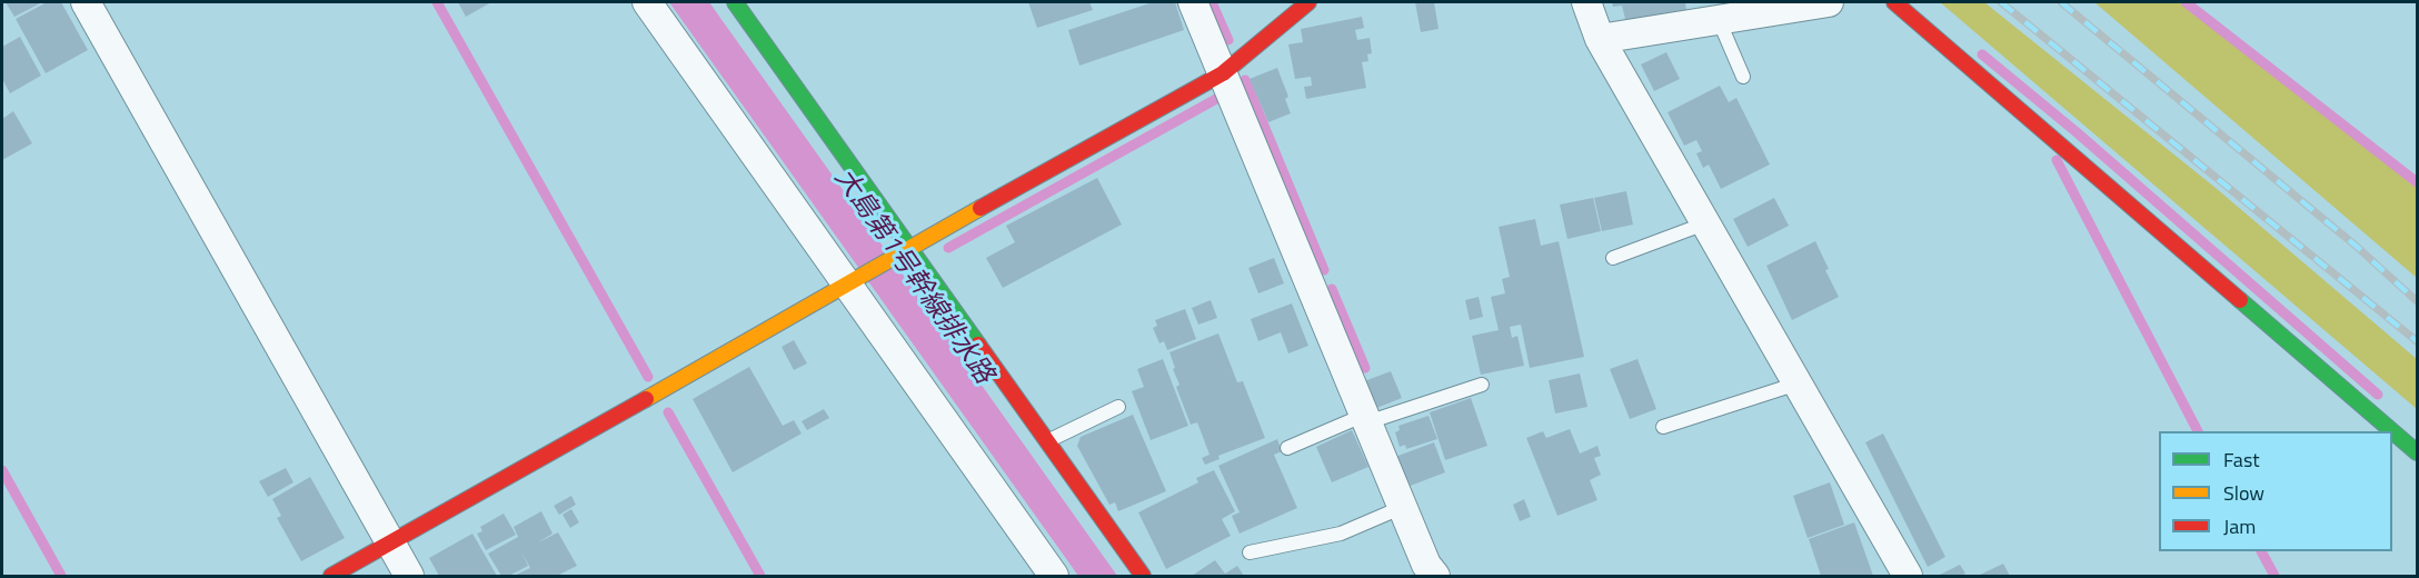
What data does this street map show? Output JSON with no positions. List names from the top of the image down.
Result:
{
  "water": ["大島第1号幹線排水路"],
  "legend": ["Fast", "Slow", "Jam"]
}
